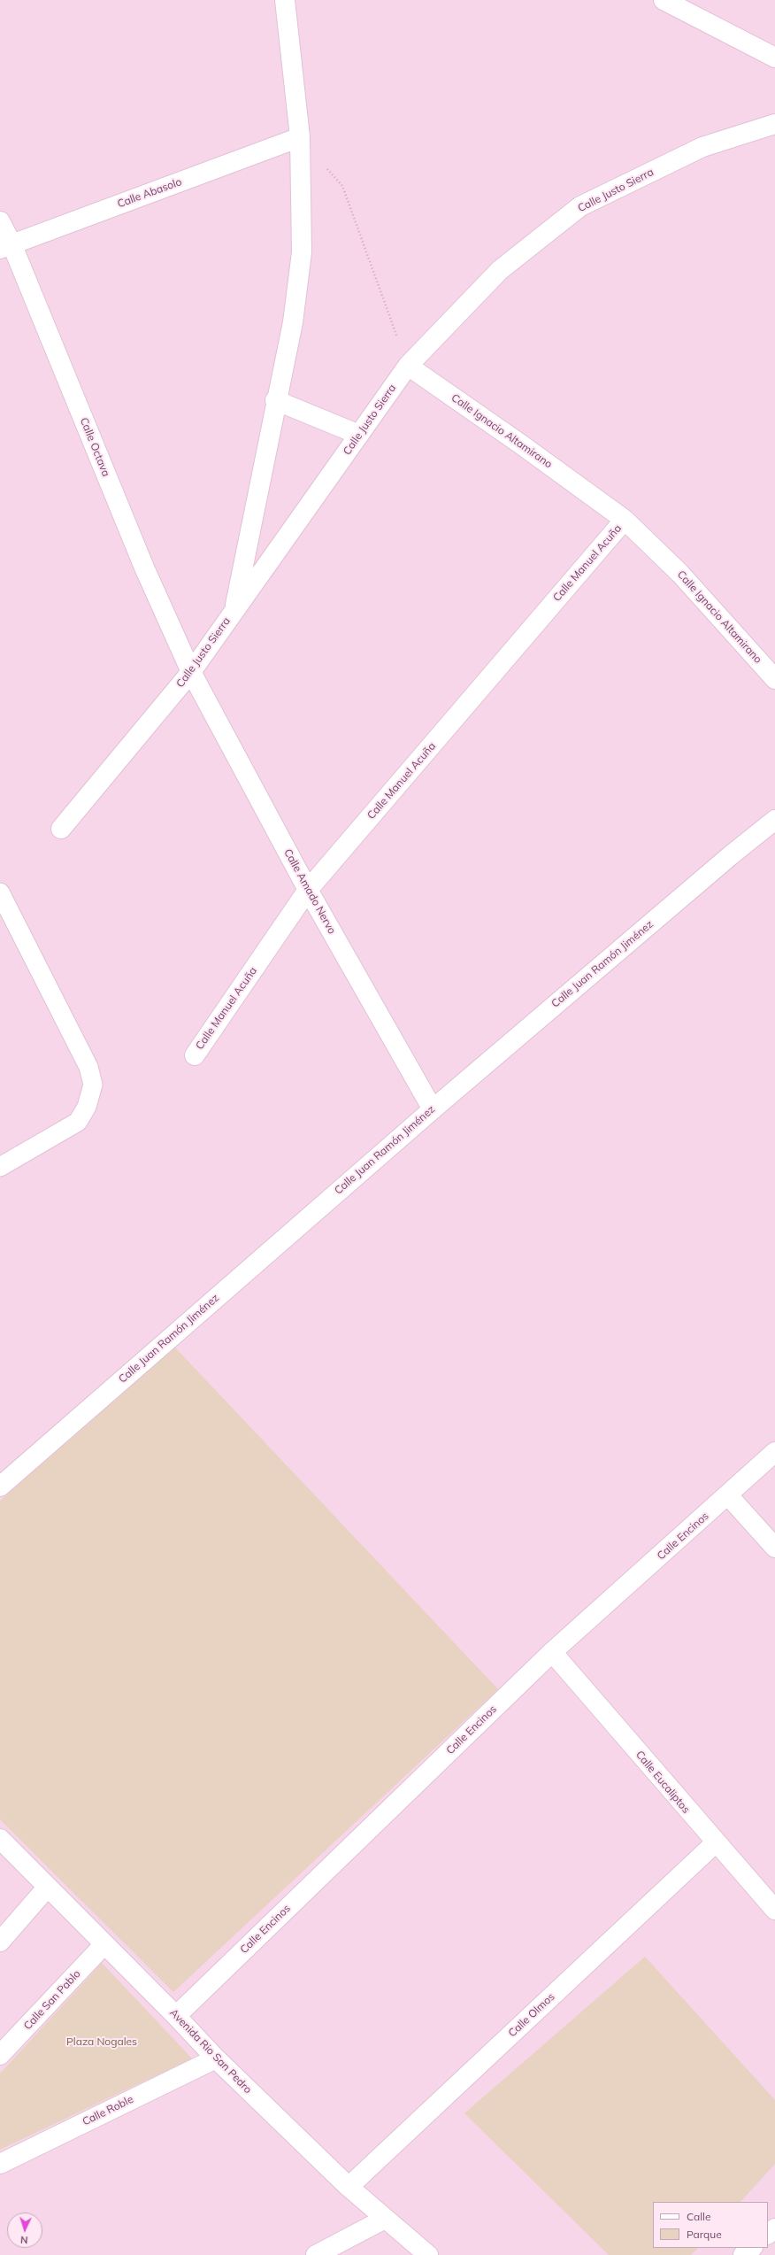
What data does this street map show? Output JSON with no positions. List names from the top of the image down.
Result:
{
  "streets": {
    "street": [
      "Calle Justo Sierra",
      "Calle Abasolo",
      "Calle Ignacio Altamirano",
      "Calle Octava",
      "Calle Manuel Acuña",
      "Calle Amado Nervo",
      "Calle Juan Ramón Jiménez",
      "Calle Encinos",
      "Calle Eucaliptos",
      "Calle San Pablo",
      "Calle Olmos",
      "Avenida Rio San Pedro",
      "Calle Roble"
    ]
  },
  "crossings": [
    ["Calle Justo Sierra", "Calle Ignacio Altamirano"],
    ["Calle Justo Sierra", "Calle Octava"],
    ["Calle Justo Sierra", "Calle Amado Nervo"],
    ["Calle Abasolo", "Calle Octava"],
    ["Calle Ignacio Altamirano", "Calle Manuel Acuña"],
    ["Calle Octava", "Calle Amado Nervo"],
    ["Calle Manuel Acuña", "Calle Amado Nervo"],
    ["Calle Amado Nervo", "Calle Juan Ramón Jiménez"],
    ["Calle Encinos", "Calle Eucaliptos"],
    ["Calle Encinos", "Avenida Rio San Pedro"],
    ["Calle Eucaliptos", "Calle Olmos"],
    ["Calle San Pablo", "Avenida Rio San Pedro"],
    ["Calle Olmos", "Avenida Rio San Pedro"],
    ["Avenida Rio San Pedro", "Calle Roble"]
  ],
  "parks": ["Plaza Nogales"],
  "legend": ["Calle", "Parque"],
  "north": "bottom"
}
